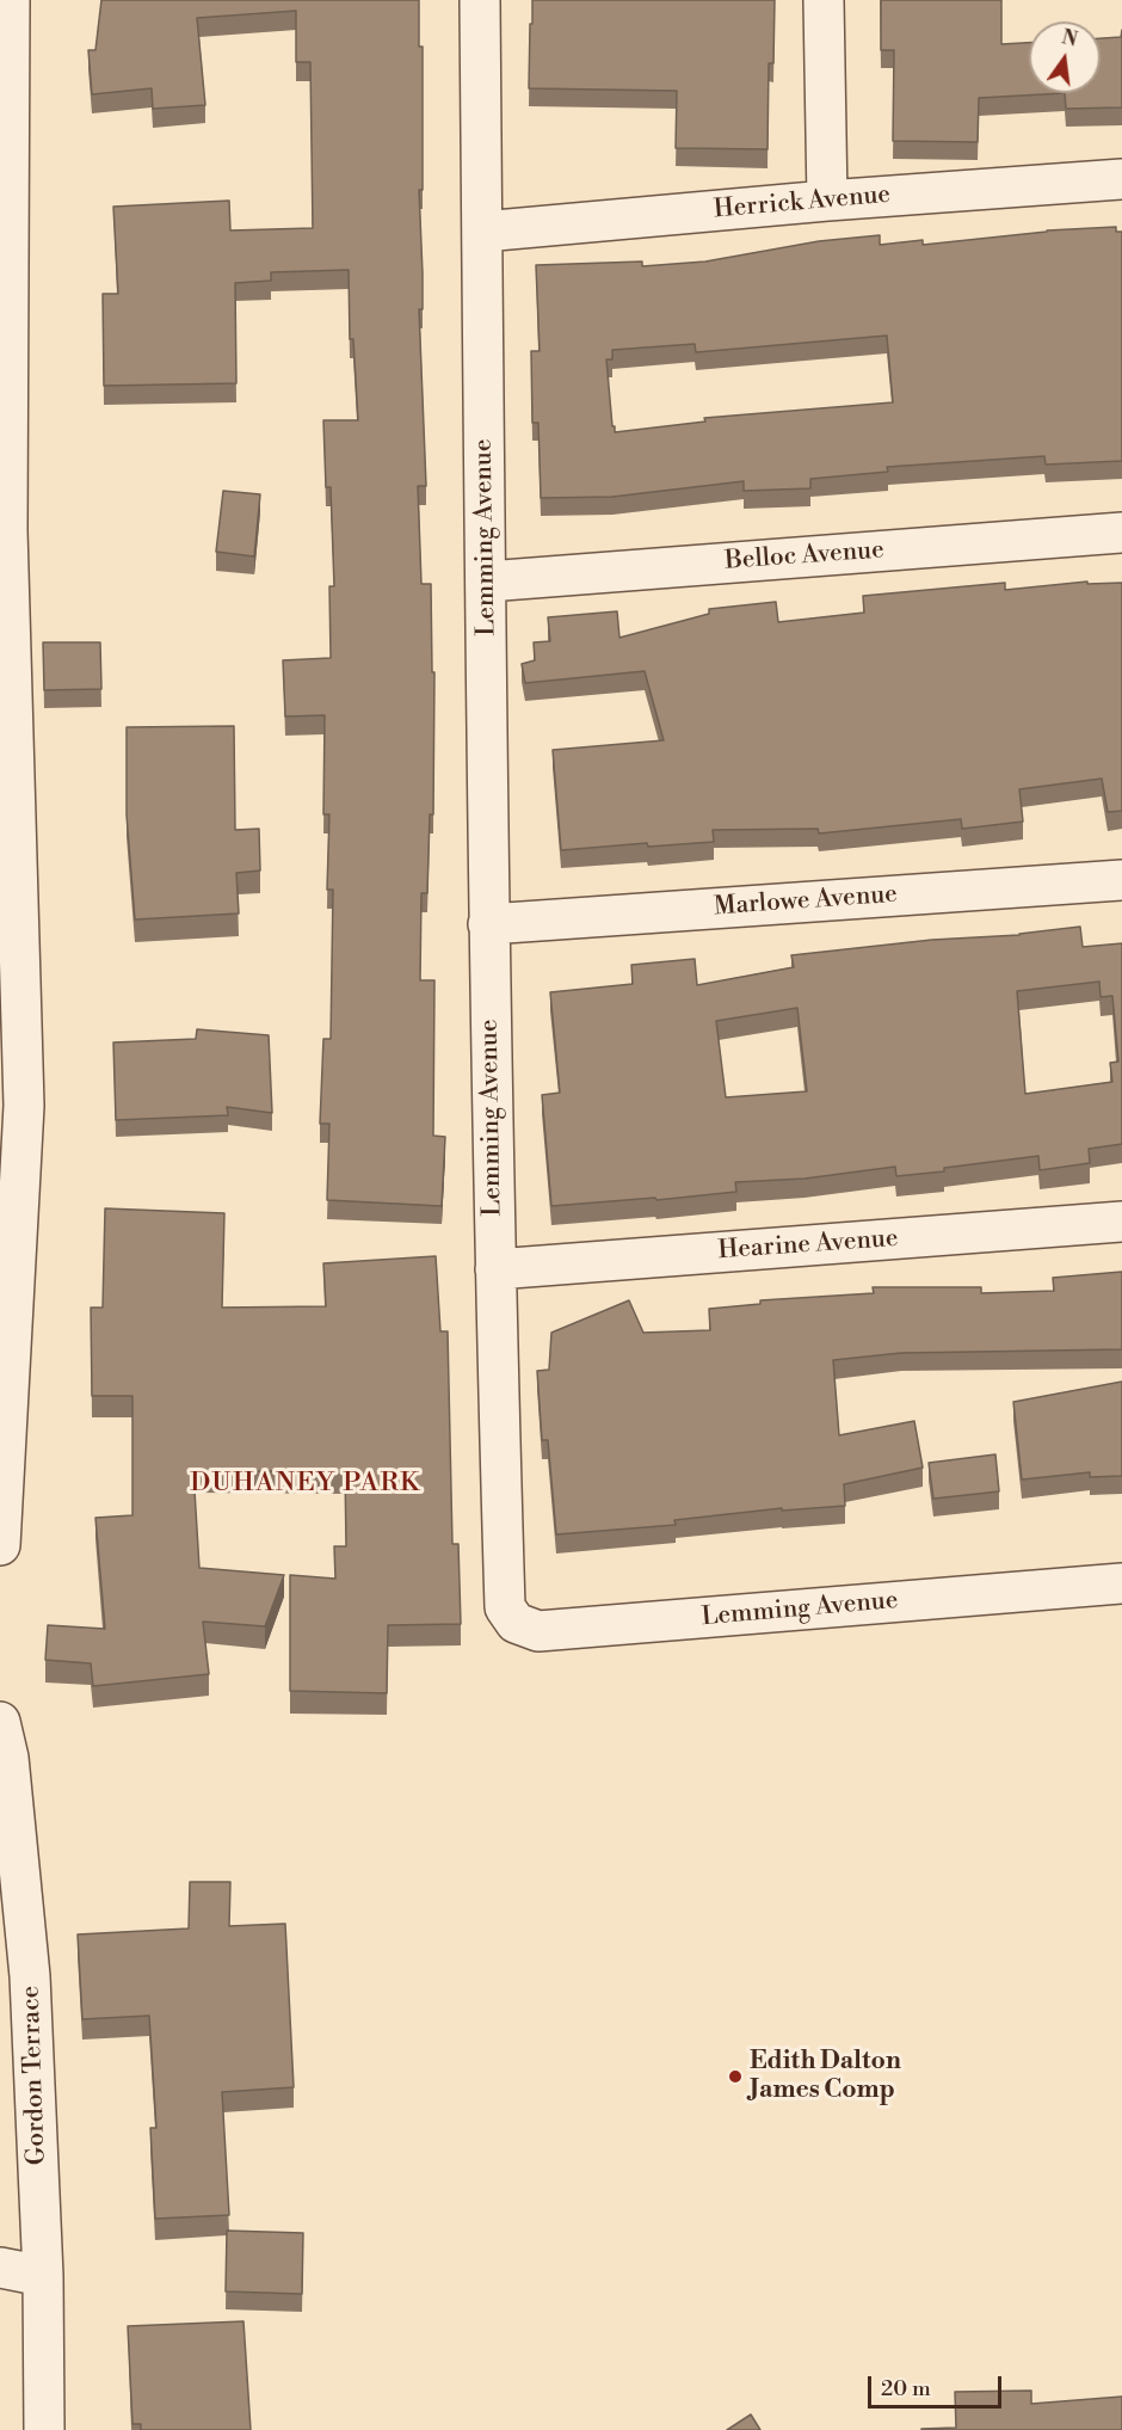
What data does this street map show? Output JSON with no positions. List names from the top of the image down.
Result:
{
  "streets": {
    "street": [
      "Herrick Avenue",
      "Lemming Avenue",
      "Belloc Avenue",
      "Marlowe Avenue",
      "Hearine Avenue",
      "Gordon Terrace"
    ]
  },
  "crossings": [
    ["Herrick Avenue", "Lemming Avenue"],
    ["Lemming Avenue", "Belloc Avenue"],
    ["Lemming Avenue", "Marlowe Avenue"],
    ["Lemming Avenue", "Hearine Avenue"]
  ],
  "districts": ["DUHANEY PARK"],
  "places": ["Edith Dalton James Comp"],
  "scale_bar": "20 m",
  "north": "top"
}
